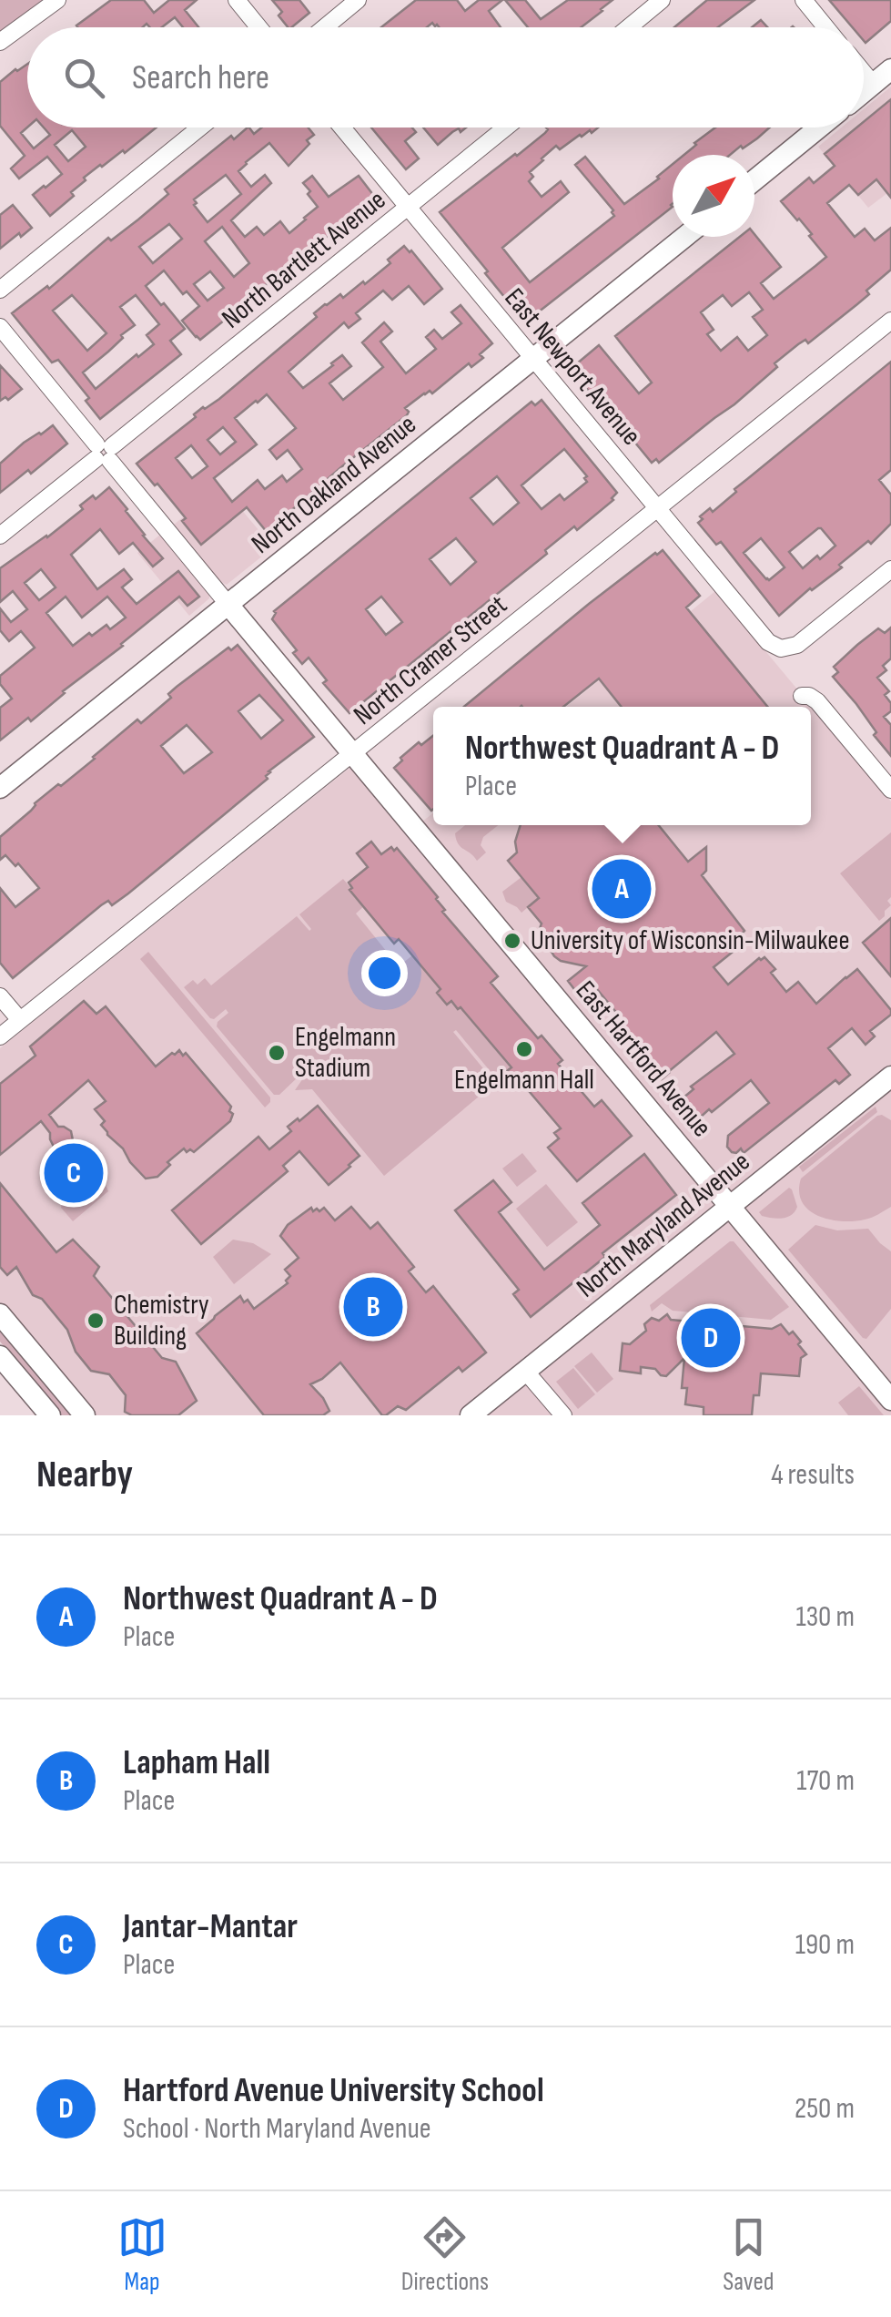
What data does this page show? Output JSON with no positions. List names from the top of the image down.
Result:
{
  "streets": {
    "street": [
      "North Bartlett Avenue",
      "East Newport Avenue",
      "North Oakland Avenue",
      "North Cramer Street",
      "East Hartford Avenue",
      "North Maryland Avenue"
    ]
  },
  "crossings": [
    ["North Bartlett Avenue", "East Newport Avenue"],
    ["North Bartlett Avenue", "East Hartford Avenue"],
    ["East Newport Avenue", "North Oakland Avenue"],
    ["East Newport Avenue", "North Cramer Street"],
    ["North Oakland Avenue", "East Hartford Avenue"],
    ["North Cramer Street", "East Hartford Avenue"],
    ["East Hartford Avenue", "North Maryland Avenue"]
  ],
  "places": [
    "University of Wisconsin-Milwaukee",
    "Engelmann Hall",
    "Engelmann Stadium",
    "Chemistry Building"
  ],
  "north": "top right",
  "page": {
    "search": "Search here",
    "popup": ["Northwest Quadrant A - D", "Place"],
    "pins": [
      "A",
      "C",
      "B",
      "D"
    ],
    "heading": ["Nearby", "4 results"],
    "list": [
      {
        "mark": "A",
        "name": "Northwest Quadrant A - D",
        "note": "Place",
        "value": "130 m"
      },
      {
        "mark": "B",
        "name": "Lapham Hall",
        "note": "Place",
        "value": "170 m"
      },
      {
        "mark": "C",
        "name": "Jantar-Mantar",
        "note": "Place",
        "value": "190 m"
      },
      {
        "mark": "D",
        "name": "Hartford Avenue University School",
        "note": "School · North Maryland Avenue",
        "value": "250 m"
      }
    ],
    "nav": ["Map", "Directions", "Saved"]
  }
}
